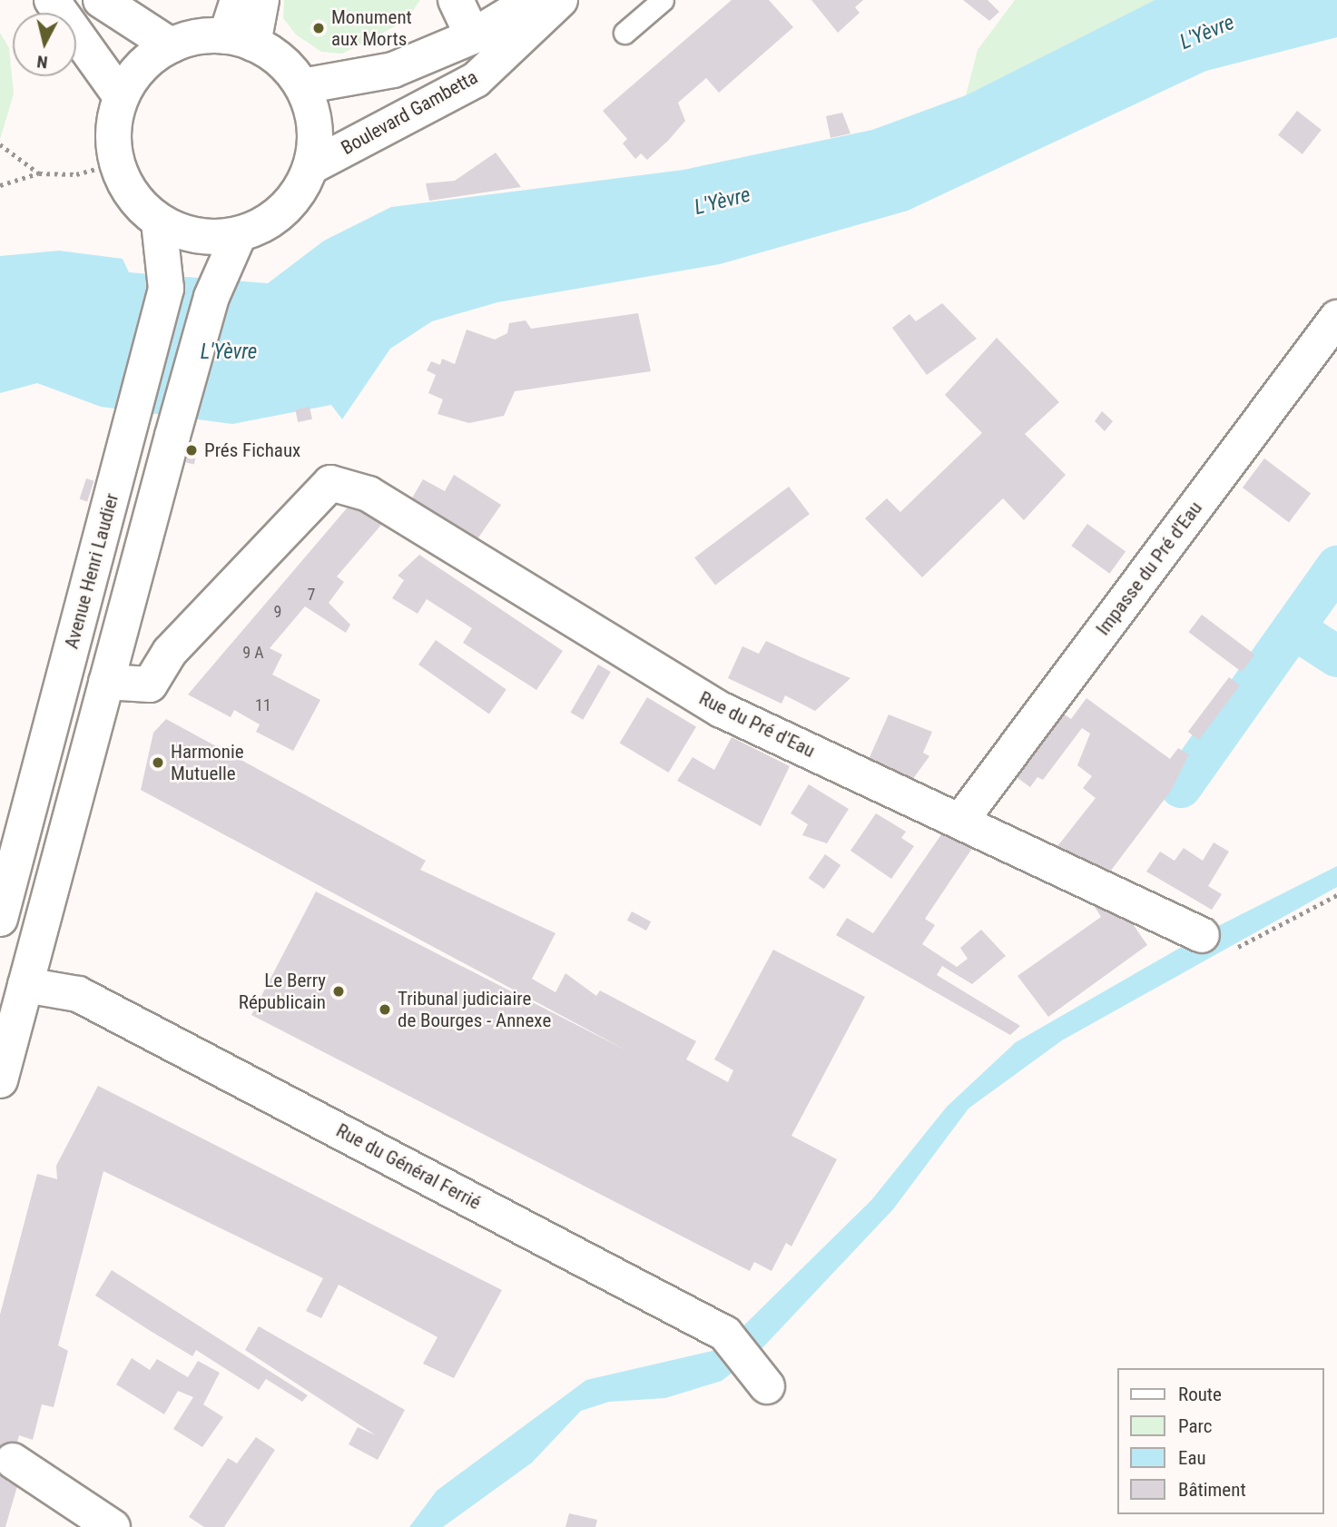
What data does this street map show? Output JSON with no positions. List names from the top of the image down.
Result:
{
  "streets": {
    "main road": [
      "Boulevard Gambetta",
      "Impasse du Pré d'Eau",
      "Avenue Henri Laudier",
      "Rue du Pré d'Eau",
      "Rue du Général Ferrié"
    ]
  },
  "crossings": [
    ["Boulevard Gambetta", "Avenue Henri Laudier"],
    ["Impasse du Pré d'Eau", "Rue du Pré d'Eau"]
  ],
  "water": ["L'Yèvre"],
  "places": [
    "Monument aux Morts",
    "Prés Fichaux",
    "Harmonie Mutuelle",
    "Le Berry Républicain",
    "Tribunal judiciaire de Bourges - Annexe"
  ],
  "house_numbers": [
    "7",
    "9",
    "9 A",
    "11"
  ],
  "legend": [
    "Route",
    "Parc",
    "Eau",
    "Bâtiment"
  ],
  "north": "bottom"
}
